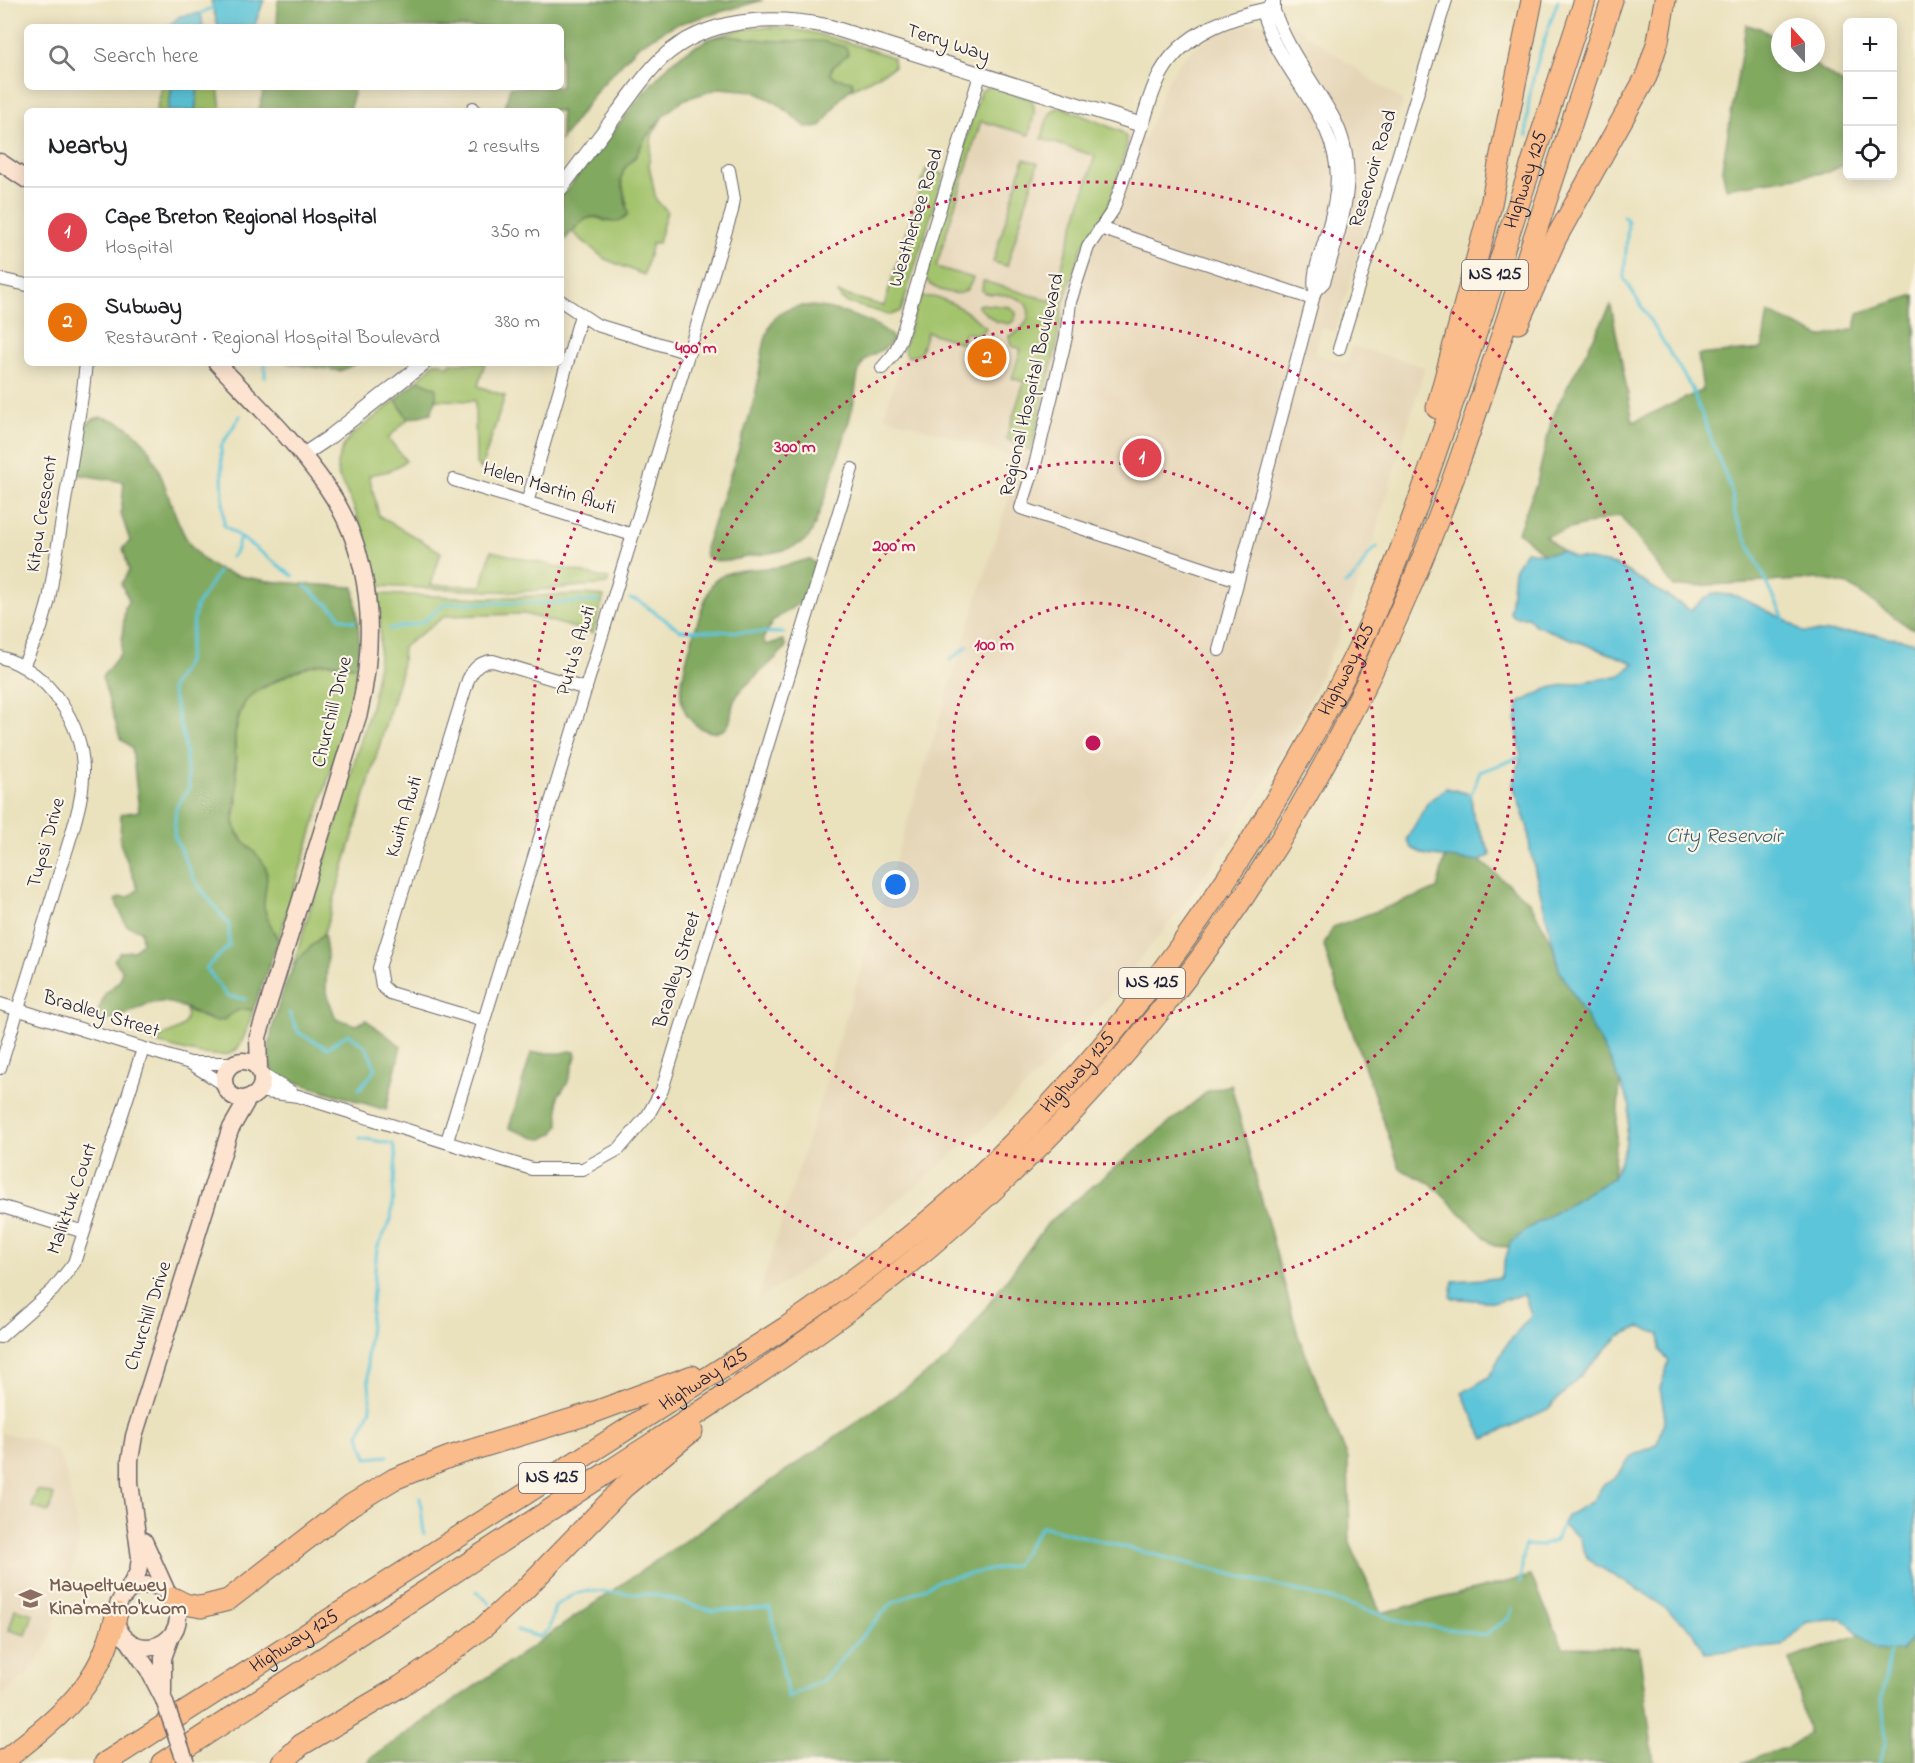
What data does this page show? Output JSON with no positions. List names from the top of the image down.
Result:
{
  "streets": {
    "highway": ["Highway 125", "NS 125"],
    "main road": ["Churchill Drive"],
    "street": [
      "Terry Way",
      "Reservoir Road",
      "Weatherbee Road",
      "Regional Hospital Boulevard",
      "Helen Martin Awti",
      "Kitpu Crescent",
      "Putu's Awti",
      "Kwitn Awti",
      "Tupsi Drive",
      "Bradley Street",
      "Maliktuk Court"
    ]
  },
  "crossings": [
    ["Terry Way", "Weatherbee Road"],
    ["Terry Way", "Regional Hospital Boulevard"],
    ["Helen Martin Awti", "Putu's Awti"],
    ["Kitpu Crescent", "Tupsi Drive"],
    ["Putu's Awti", "Kwitn Awti"],
    ["Putu's Awti", "Bradley Street"],
    ["Churchill Drive", "Bradley Street"],
    ["Tupsi Drive", "Bradley Street"],
    ["Bradley Street", "Maliktuk Court"]
  ],
  "water": ["City Reservoir"],
  "places": {
    "school or university": ["Maupeltuewey Kina'matno'kuom"]
  },
  "north": "top",
  "page": {
    "map_buttons": ["+", "−"],
    "search": "Search here",
    "heading": ["Nearby", "2 results"],
    "list": [
      {
        "mark": "1",
        "name": "Cape Breton Regional Hospital",
        "note": "Hospital",
        "value": "350 m"
      },
      {
        "mark": "2",
        "name": "Subway",
        "note": "Restaurant · Regional Hospital Boulevard",
        "value": "380 m"
      }
    ],
    "pins": ["2", "1"]
  },
  "rings": [
    "400 m",
    "300 m",
    "200 m",
    "100 m"
  ]
}
